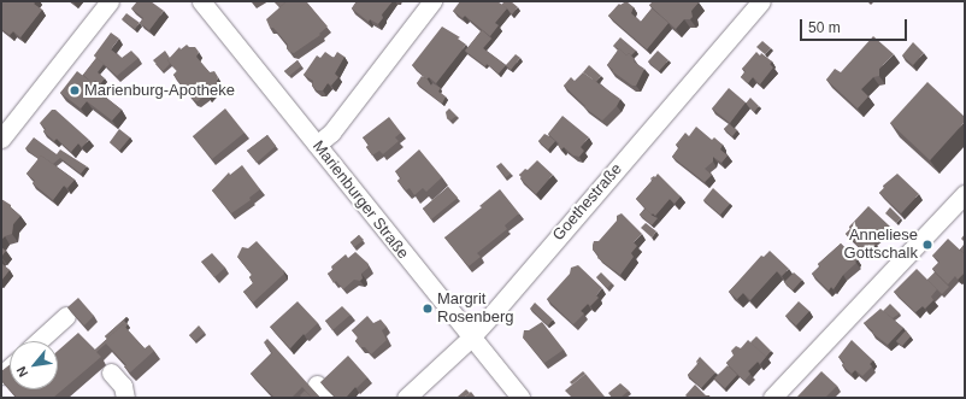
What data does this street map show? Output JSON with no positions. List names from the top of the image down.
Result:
{
  "streets": {
    "street": ["Marienburger Straße", "Goethestraße"]
  },
  "crossings": [
    ["Marienburger Straße", "Goethestraße"]
  ],
  "places": ["Marienburg-Apotheke", "Anneliese Gottschalk", "Margrit Rosenberg"],
  "scale_bar": "50 m",
  "north": "bottom left"
}
